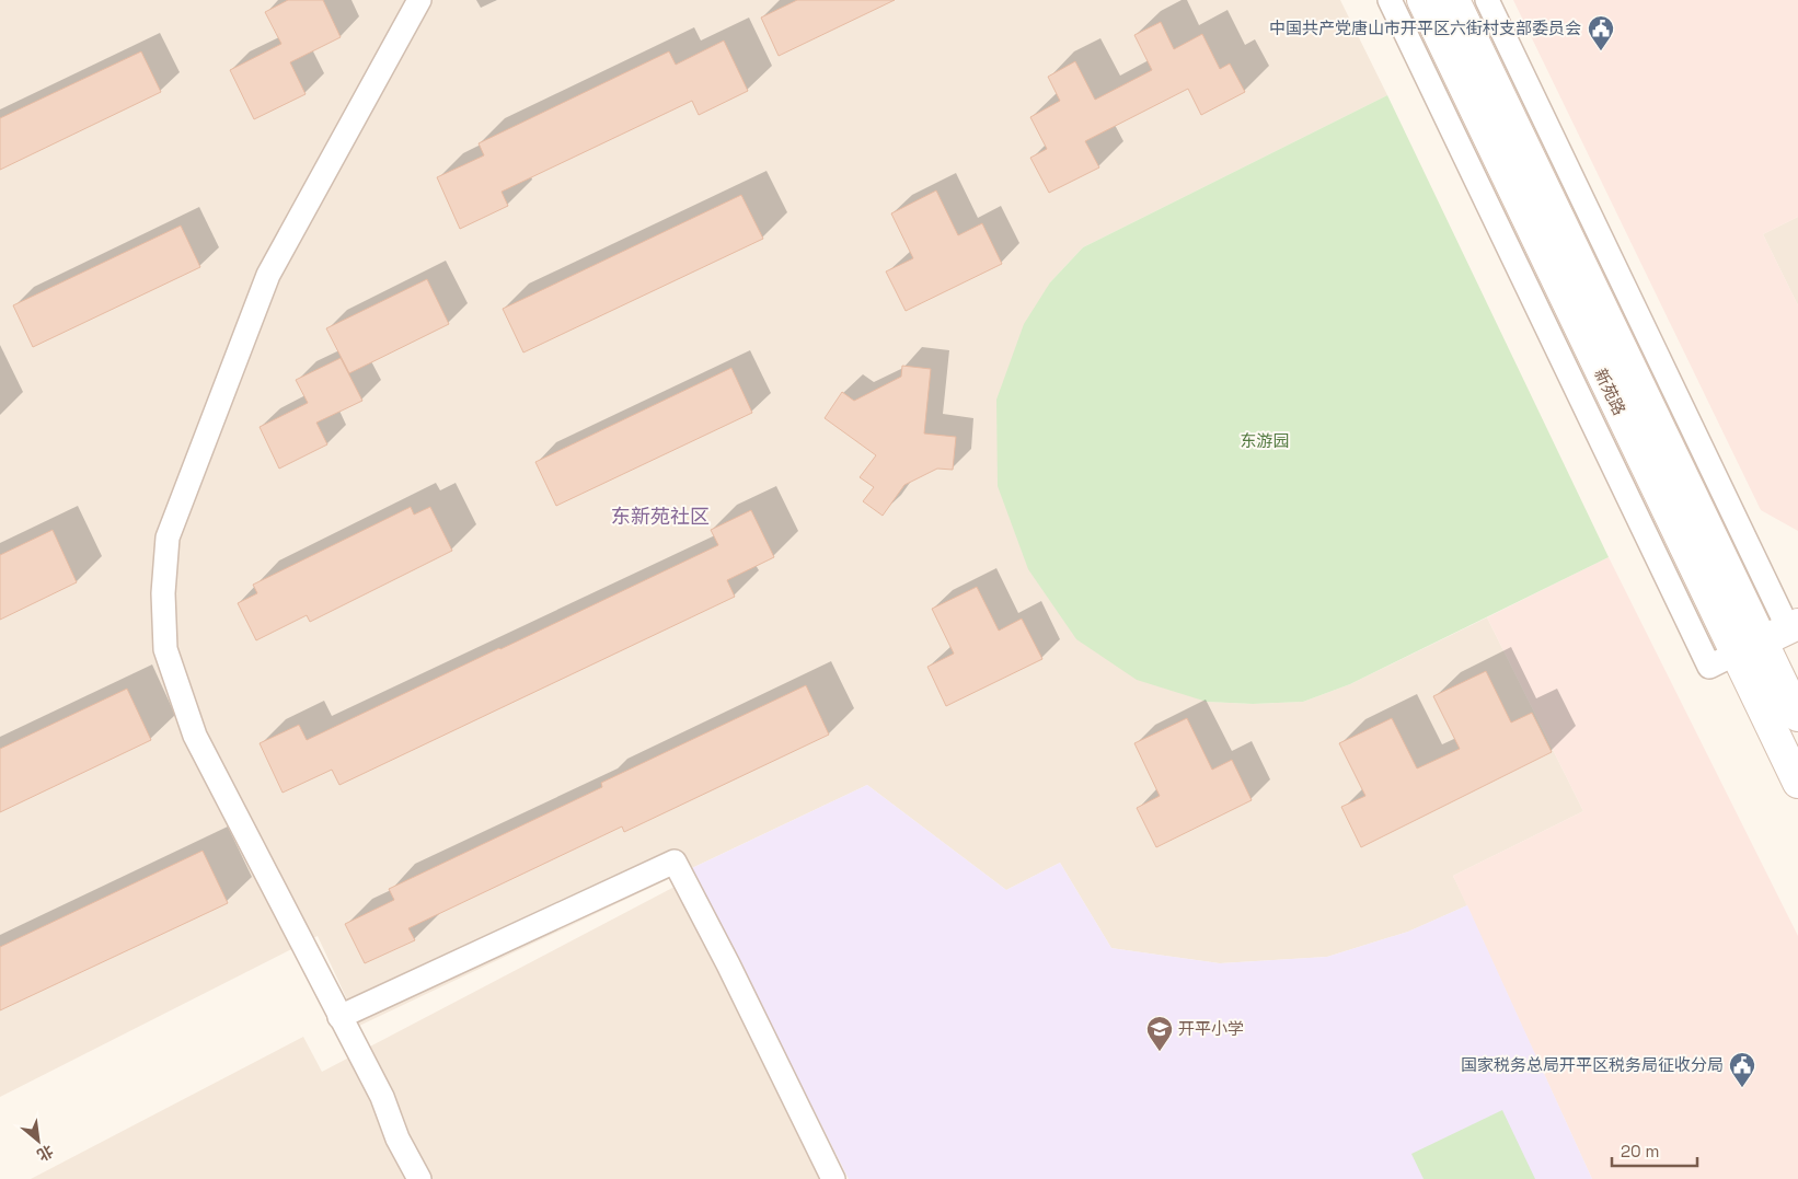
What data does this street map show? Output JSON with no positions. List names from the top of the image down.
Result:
{
  "streets": {
    "main road": ["新苑路"]
  },
  "districts": ["东新苑社区"],
  "parks": ["东游园"],
  "places": {
    "public building": ["中国共产党唐山市开平区六街村支部委员会", "国家税务总局开平区税务局征收分局"],
    "school or university": ["开平小学"]
  },
  "scale_bar": "20 m",
  "north": "bottom right"
}
